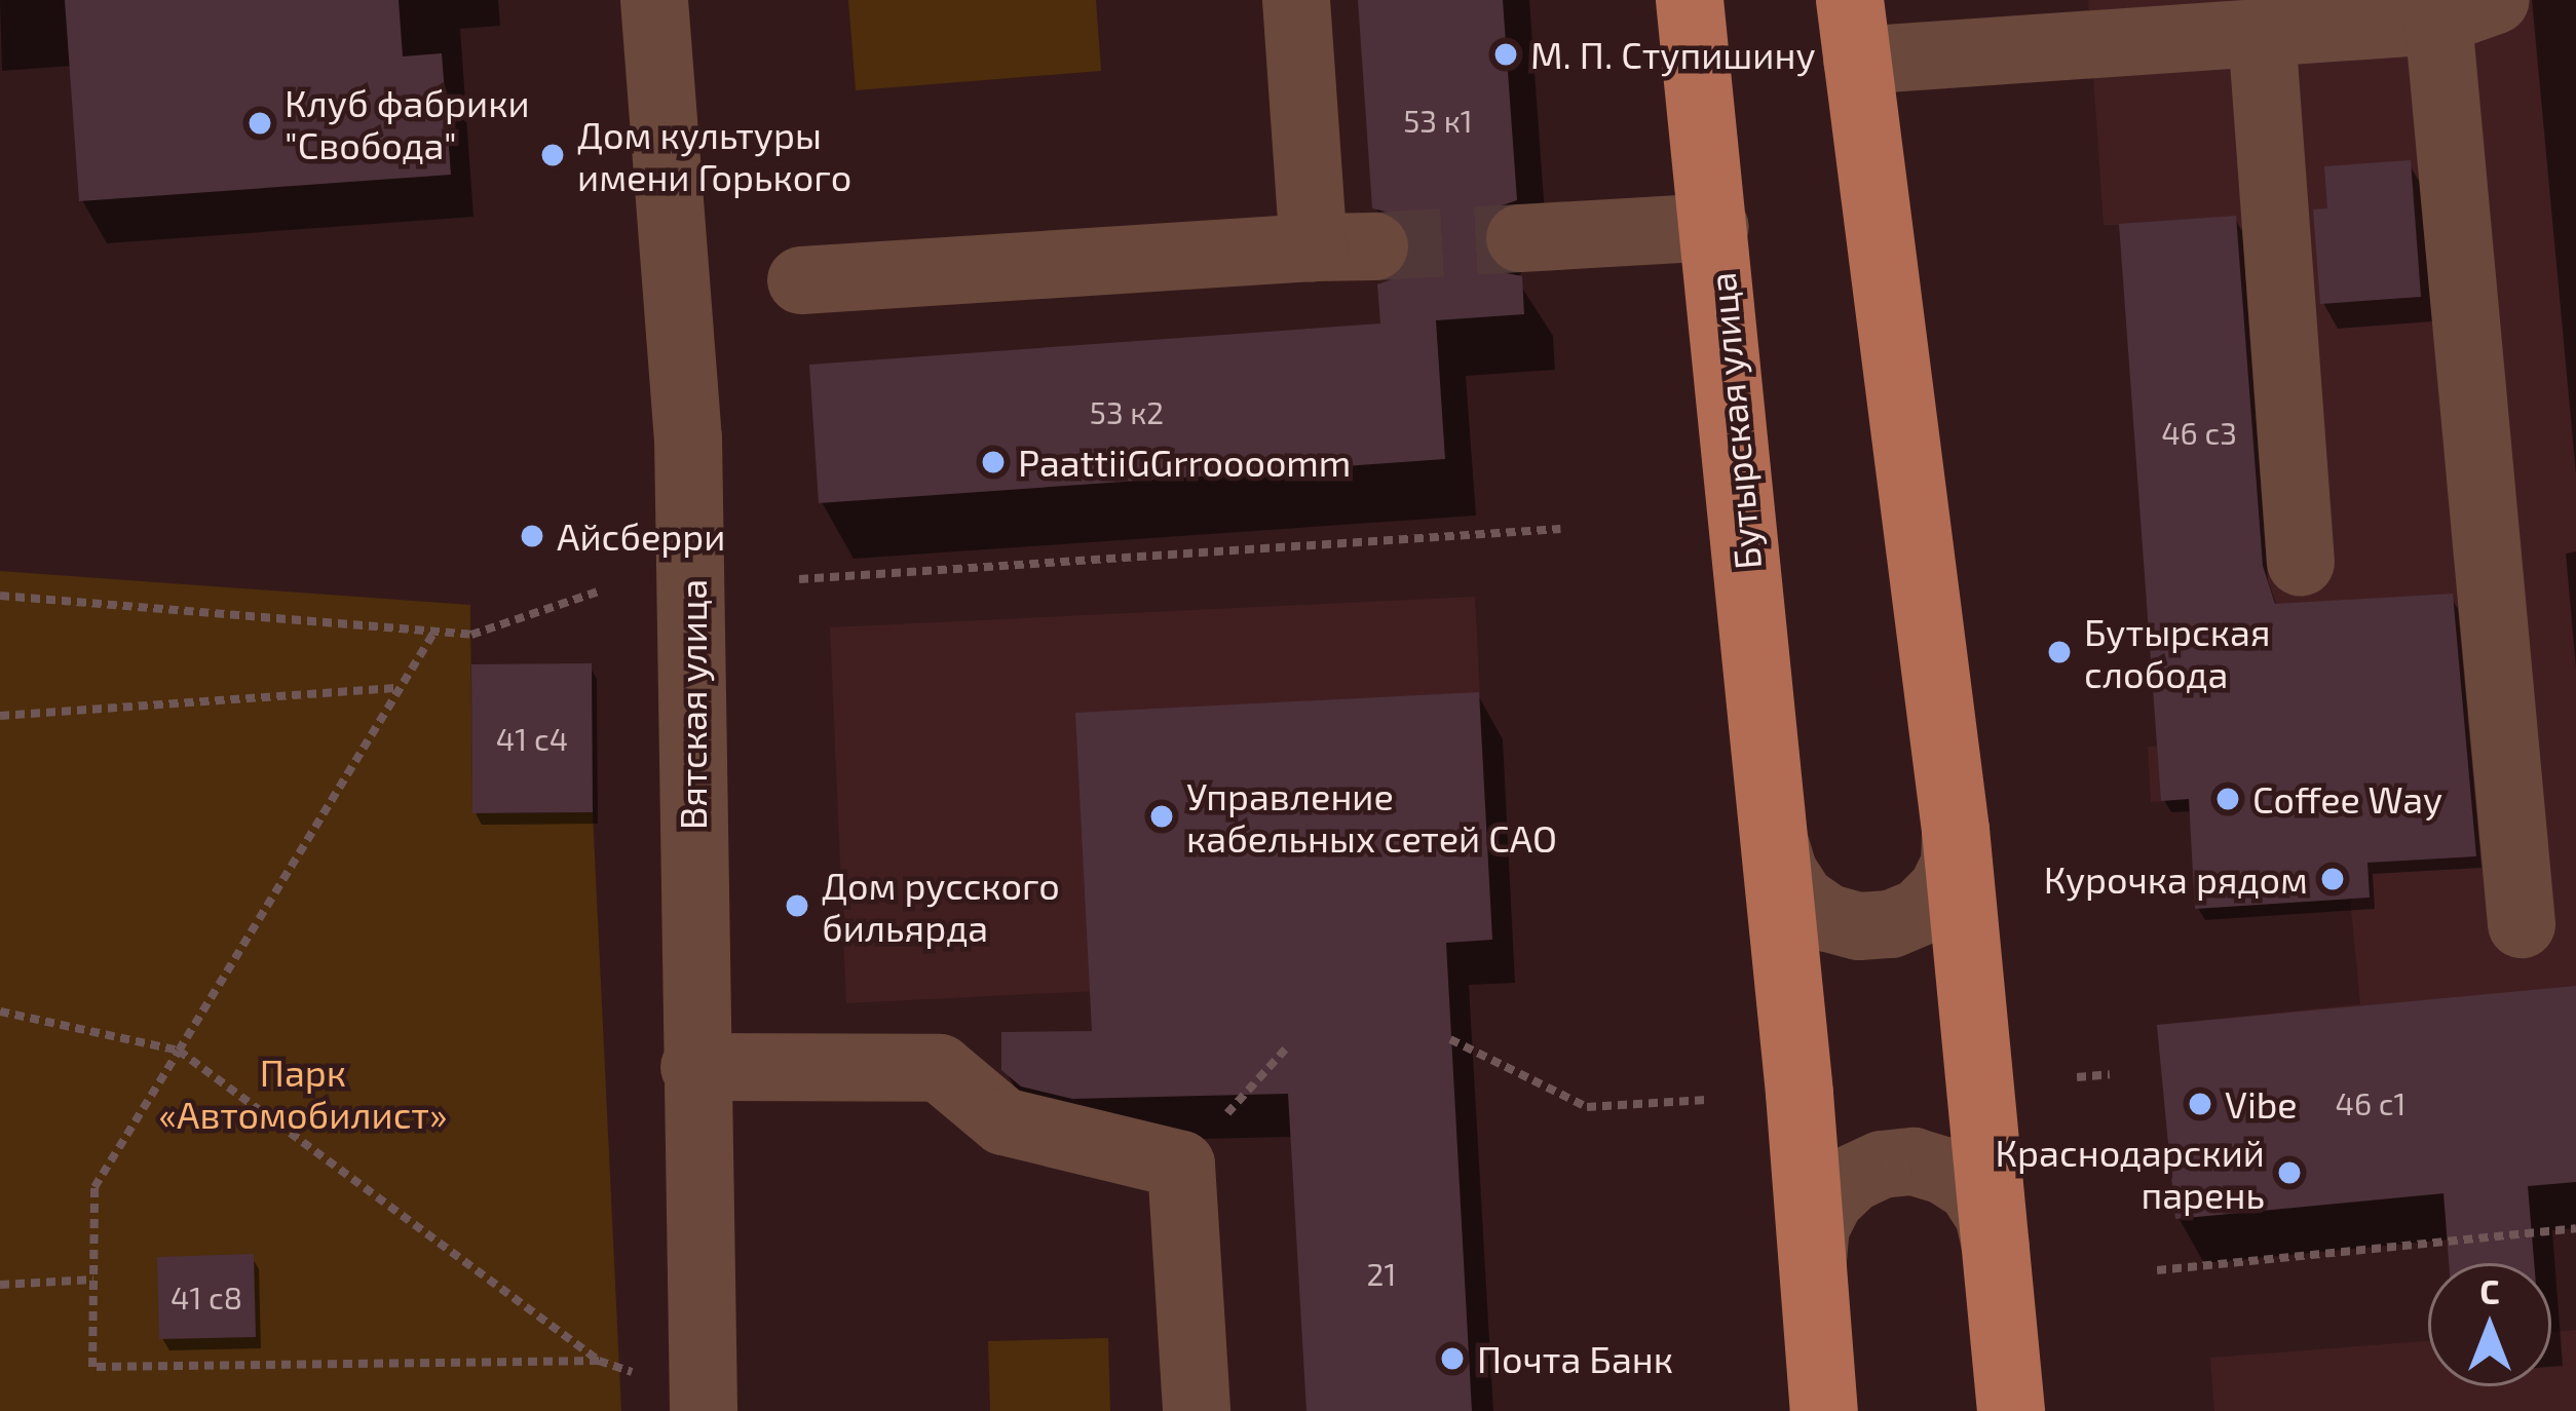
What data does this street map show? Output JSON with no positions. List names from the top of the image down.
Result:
{
  "streets": {
    "main road": ["Бутырская улица"],
    "street": ["Вятская улица"]
  },
  "parks": ["Парк «Автомобилист»"],
  "places": [
    "М. П. Ступишину",
    "Клуб фабрики \"Свобода\"",
    "Дом культуры имени Горького",
    "PaattiiGGrroooomm",
    "Айсберри",
    "Бутырская слобода",
    "Coffee Way",
    "Управление кабельных сетей САО",
    "Курочка рядом",
    "Дом русского бильярда",
    "Vibe",
    "Краснодарский парень",
    "Почта Банк"
  ],
  "house_numbers": [
    "53 к1",
    "53 к2",
    "46 с3",
    "41 с4",
    "46 с1",
    "21",
    "41 с8"
  ],
  "north": "top"
}
